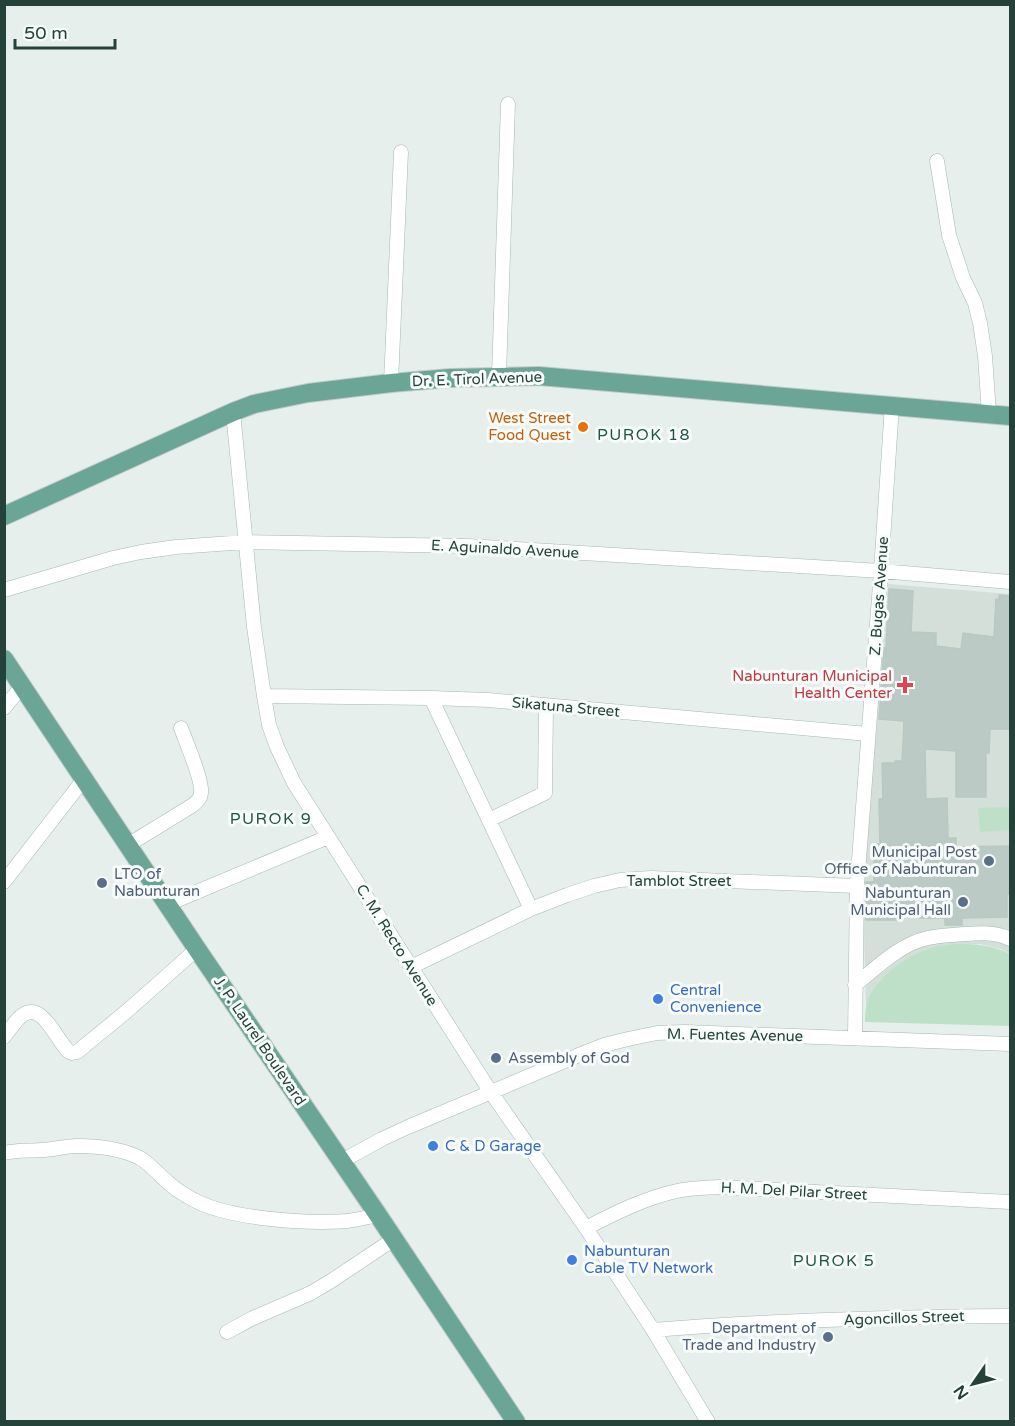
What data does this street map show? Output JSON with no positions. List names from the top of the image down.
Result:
{
  "streets": {
    "main road": ["Dr. E. Tirol Avenue", "J. P. Laurel Boulevard"],
    "street": [
      "E. Aguinaldo Avenue",
      "Z. Bugas Avenue",
      "Sikatuna Street",
      "Tamblot Street",
      "C. M. Recto Avenue",
      "M. Fuentes Avenue",
      "H. M. Del Pilar Street",
      "Agoncillos Street"
    ]
  },
  "crossings": [
    ["Dr. E. Tirol Avenue", "Z. Bugas Avenue"],
    ["Dr. E. Tirol Avenue", "C. M. Recto Avenue"],
    ["E. Aguinaldo Avenue", "Z. Bugas Avenue"],
    ["E. Aguinaldo Avenue", "C. M. Recto Avenue"],
    ["Z. Bugas Avenue", "Sikatuna Street"],
    ["Z. Bugas Avenue", "Tamblot Street"],
    ["Z. Bugas Avenue", "M. Fuentes Avenue"],
    ["Sikatuna Street", "C. M. Recto Avenue"],
    ["Tamblot Street", "C. M. Recto Avenue"],
    ["C. M. Recto Avenue", "M. Fuentes Avenue"],
    ["C. M. Recto Avenue", "H. M. Del Pilar Street"],
    ["C. M. Recto Avenue", "Agoncillos Street"],
    ["M. Fuentes Avenue", "J. P. Laurel Boulevard"]
  ],
  "districts": ["PUROK 18", "PUROK 9", "PUROK 5"],
  "places": {
    "other": [
      "West Street Food Quest",
      "Municipal Post Office of Nabunturan",
      "LTO of Nabunturan",
      "Nabunturan Municipal Hall",
      "Central Convenience",
      "Assembly of God",
      "C & D Garage",
      "Nabunturan Cable TV Network",
      "Department of Trade and Industry"
    ],
    "health": ["Nabunturan Municipal Health Center"]
  },
  "scale_bar": "50 m",
  "north": "bottom left"
}
